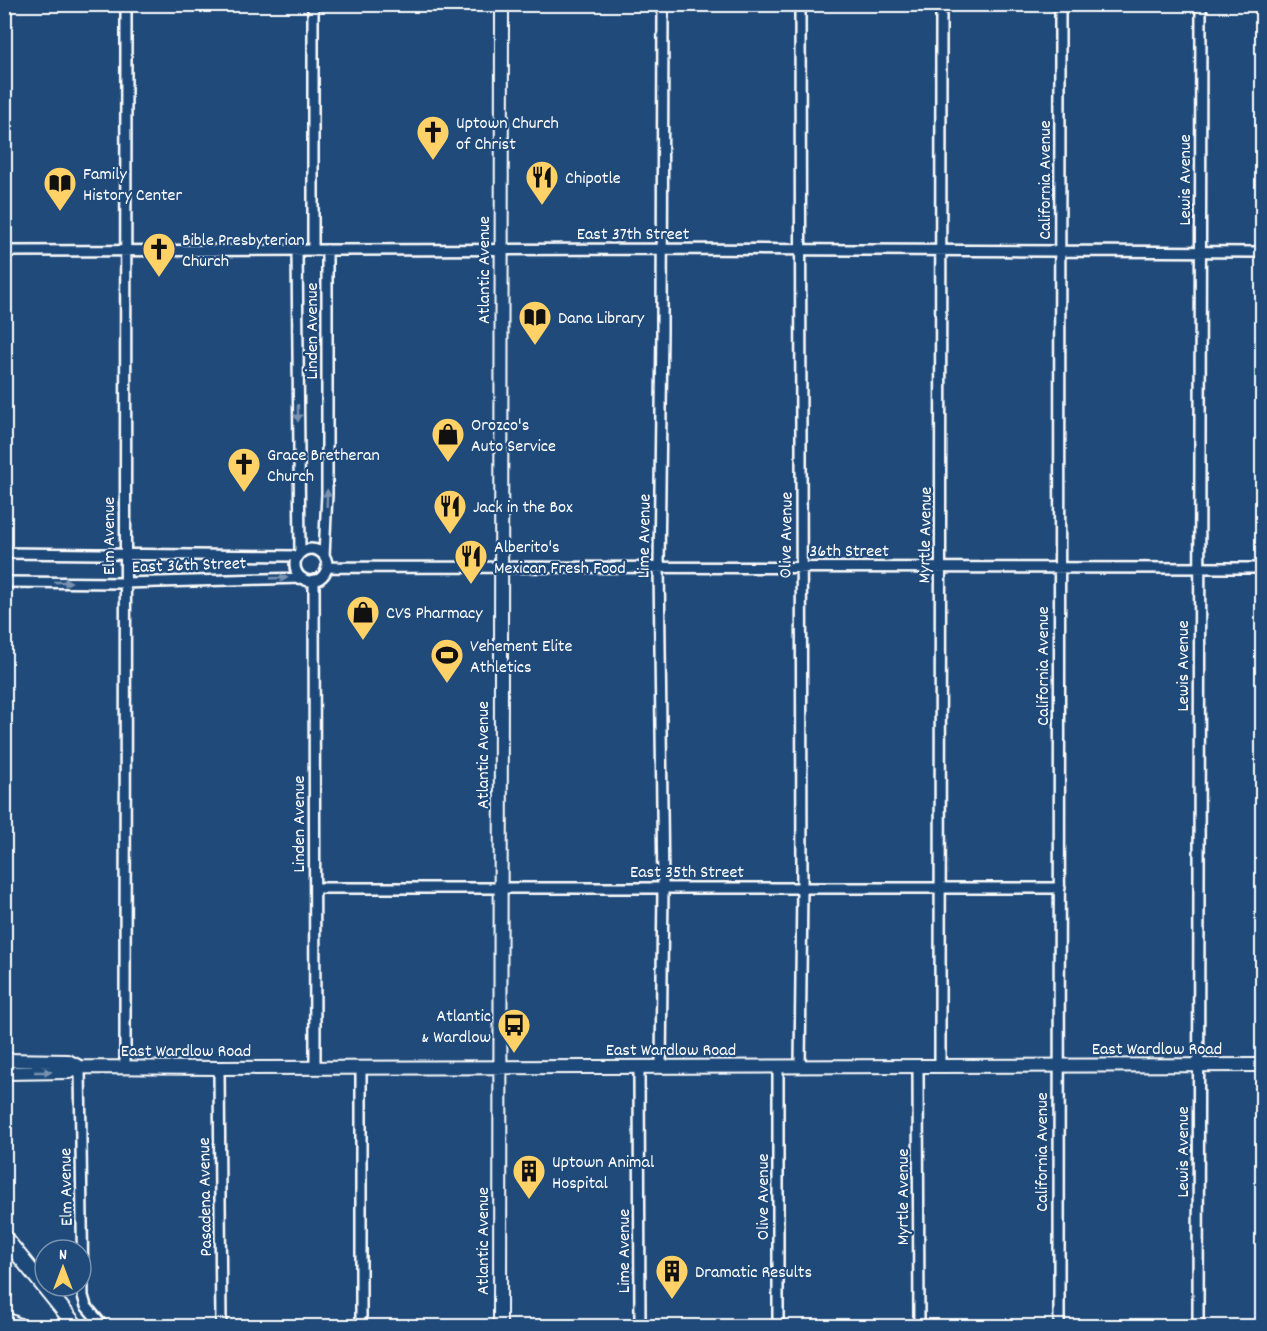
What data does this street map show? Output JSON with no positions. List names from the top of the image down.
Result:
{
  "streets": {
    "main road": ["Atlantic Avenue", "East Wardlow Road"],
    "street": [
      "California Avenue",
      "Lewis Avenue",
      "East 37th Street",
      "Linden Avenue",
      "Olive Avenue",
      "Myrtle Avenue",
      "Elm Avenue",
      "Lime Avenue",
      "36th Street",
      "East 36th Street",
      "East 35th Street",
      "Pasadena Avenue"
    ]
  },
  "crossings": [
    ["California Avenue", "East 37th Street"],
    ["California Avenue", "36th Street"],
    ["California Avenue", "East 35th Street"],
    ["California Avenue", "East Wardlow Road"],
    ["Lewis Avenue", "East 37th Street"],
    ["Lewis Avenue", "36th Street"],
    ["Lewis Avenue", "East Wardlow Road"],
    ["East 37th Street", "Atlantic Avenue"],
    ["East 37th Street", "Linden Avenue"],
    ["East 37th Street", "Olive Avenue"],
    ["East 37th Street", "Myrtle Avenue"],
    ["East 37th Street", "Elm Avenue"],
    ["East 37th Street", "Lime Avenue"],
    ["Atlantic Avenue", "36th Street"],
    ["Atlantic Avenue", "East 35th Street"],
    ["Atlantic Avenue", "East Wardlow Road"],
    ["Linden Avenue", "36th Street"],
    ["Linden Avenue", "East 36th Street"],
    ["Linden Avenue", "East 35th Street"],
    ["Linden Avenue", "East Wardlow Road"],
    ["Olive Avenue", "36th Street"],
    ["Olive Avenue", "East 35th Street"],
    ["Olive Avenue", "East Wardlow Road"],
    ["Myrtle Avenue", "36th Street"],
    ["Myrtle Avenue", "East 35th Street"],
    ["Myrtle Avenue", "East Wardlow Road"],
    ["Elm Avenue", "East 36th Street"],
    ["Elm Avenue", "East Wardlow Road"],
    ["Lime Avenue", "36th Street"],
    ["Lime Avenue", "East 35th Street"],
    ["Lime Avenue", "East Wardlow Road"],
    ["36th Street", "East 36th Street"],
    ["East Wardlow Road", "Pasadena Avenue"]
  ],
  "places": {
    "church": ["Uptown Church of Christ", "Bible Presbyterian Church", "Grace Bretheran Church"],
    "restaurant": ["Chipotle", "Jack in the Box", "Alberito's Mexican Fresh Food"],
    "library": ["Family History Center", "Dana Library"],
    "shop": ["Orozco's Auto Service", "CVS Pharmacy"],
    "sports": ["Vehement Elite Athletics"],
    "bus stop": ["Atlantic & Wardlow"],
    "building": ["Uptown Animal Hospital", "Dramatic Results"]
  },
  "north": "top"
}
